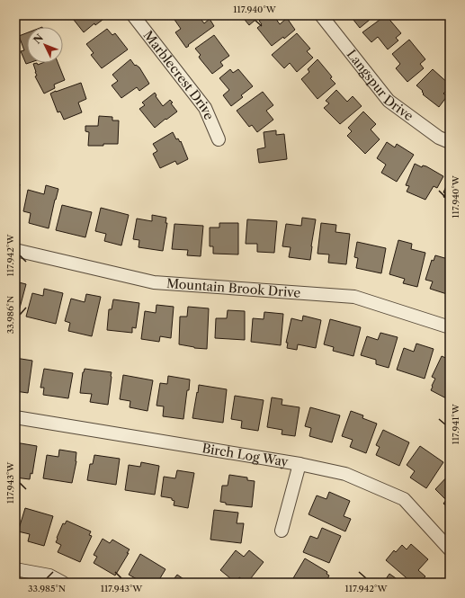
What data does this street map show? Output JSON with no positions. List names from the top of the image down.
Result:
{
  "streets": {
    "street": [
      "Marblecrest Drive",
      "Langspur Drive",
      "Mountain Brook Drive",
      "Birch Log Way"
    ]
  },
  "north": "top left",
  "coordinates": [
    "117.940°W",
    "117.942°W",
    "33.986°N",
    "117.941°W",
    "117.943°W",
    "33.985°N"
  ]
}
